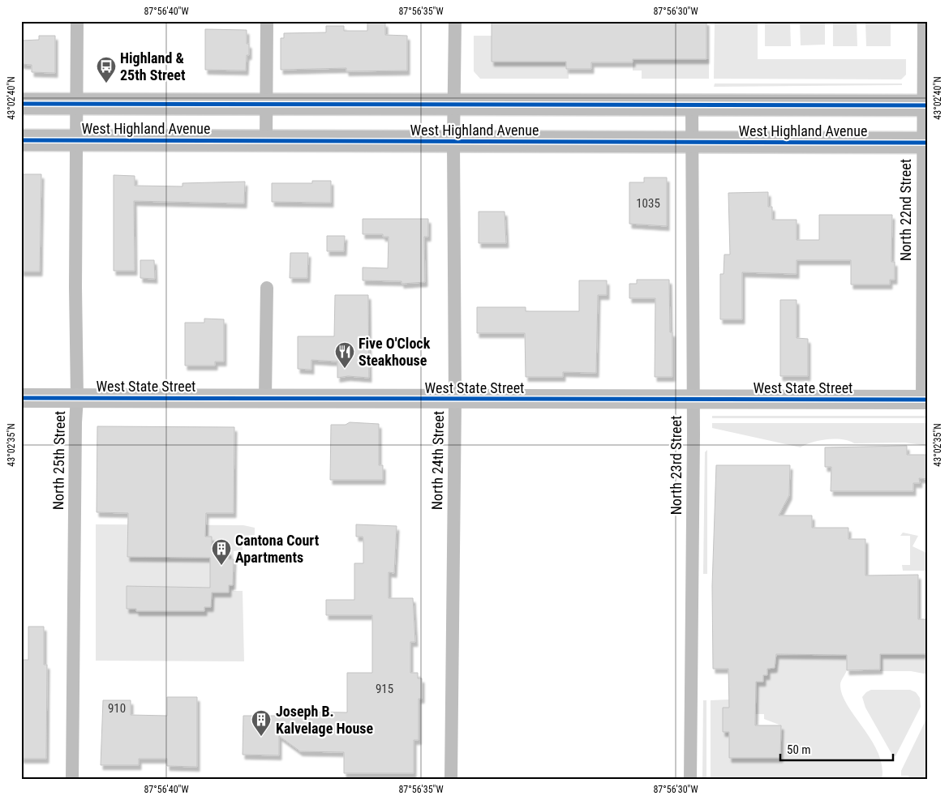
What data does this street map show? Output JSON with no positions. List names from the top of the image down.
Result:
{
  "streets": {
    "main road": ["West Highland Avenue"],
    "street": [
      "North 22nd Street",
      "West State Street",
      "North 25th Street",
      "North 24th Street",
      "North 23rd Street"
    ]
  },
  "crossings": [
    ["West Highland Avenue", "North 22nd Street"],
    ["West Highland Avenue", "North 25th Street"],
    ["West Highland Avenue", "North 24th Street"],
    ["West Highland Avenue", "North 23rd Street"],
    ["North 22nd Street", "West State Street"],
    ["West State Street", "North 25th Street"],
    ["West State Street", "North 24th Street"],
    ["West State Street", "North 23rd Street"]
  ],
  "places": {
    "bus stop": ["Highland & 25th Street"],
    "restaurant": ["Five O'Clock Steakhouse"],
    "building": ["Cantona Court Apartments", "Joseph B. Kalvelage House"]
  },
  "house_numbers": ["1035", "915", "910"],
  "scale_bar": "50 m",
  "coordinates": [
    "87°56'40\"W",
    "87°56'35\"W",
    "87°56'30\"W",
    "43°02'40\"N",
    "43°02'35\"N"
  ]
}
